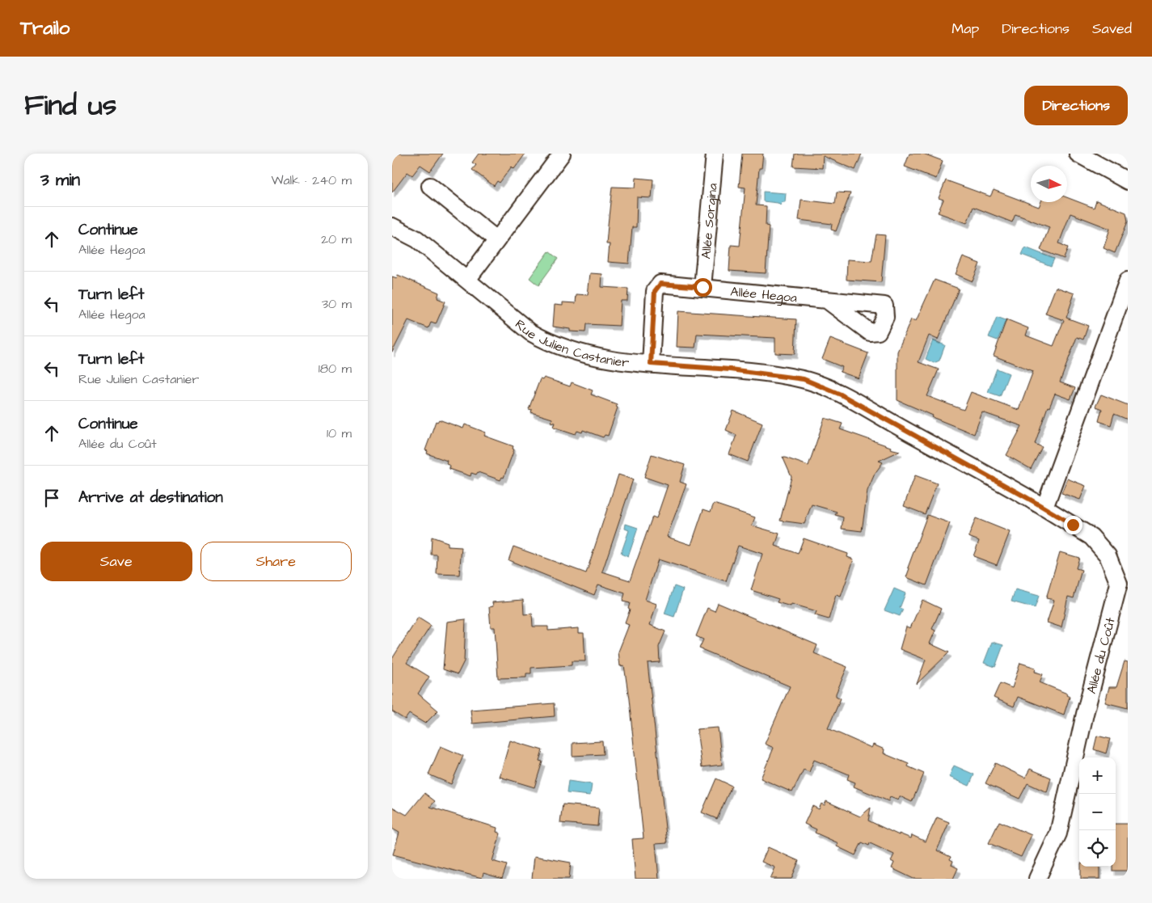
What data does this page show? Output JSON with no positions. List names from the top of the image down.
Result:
{
  "streets": {
    "street": [
      "Allée Sorgina",
      "Allée Hegoa",
      "Rue Julien Castanier",
      "Allée du Coût"
    ]
  },
  "crossings": [
    ["Allée Sorgina", "Allée Hegoa"],
    ["Allée Hegoa", "Rue Julien Castanier"],
    ["Rue Julien Castanier", "Allée du Coût"]
  ],
  "north": "right",
  "page": {
    "header": "Trailo",
    "nav": ["Map", "Directions", "Saved"],
    "title": "Find us",
    "buttons": [
      "Directions",
      ["Save", "Share"]
    ],
    "heading": ["3 min", "Walk · 240 m"],
    "list": [
      ["Continue", "Allée Hegoa", "20 m"],
      ["Turn left", "Allée Hegoa", "30 m"],
      ["Turn left", "Rue Julien Castanier", "180 m"],
      ["Continue", "Allée du Coût", "10 m"],
      "Arrive at destination"
    ],
    "map_buttons": ["+", "−"]
  }
}
